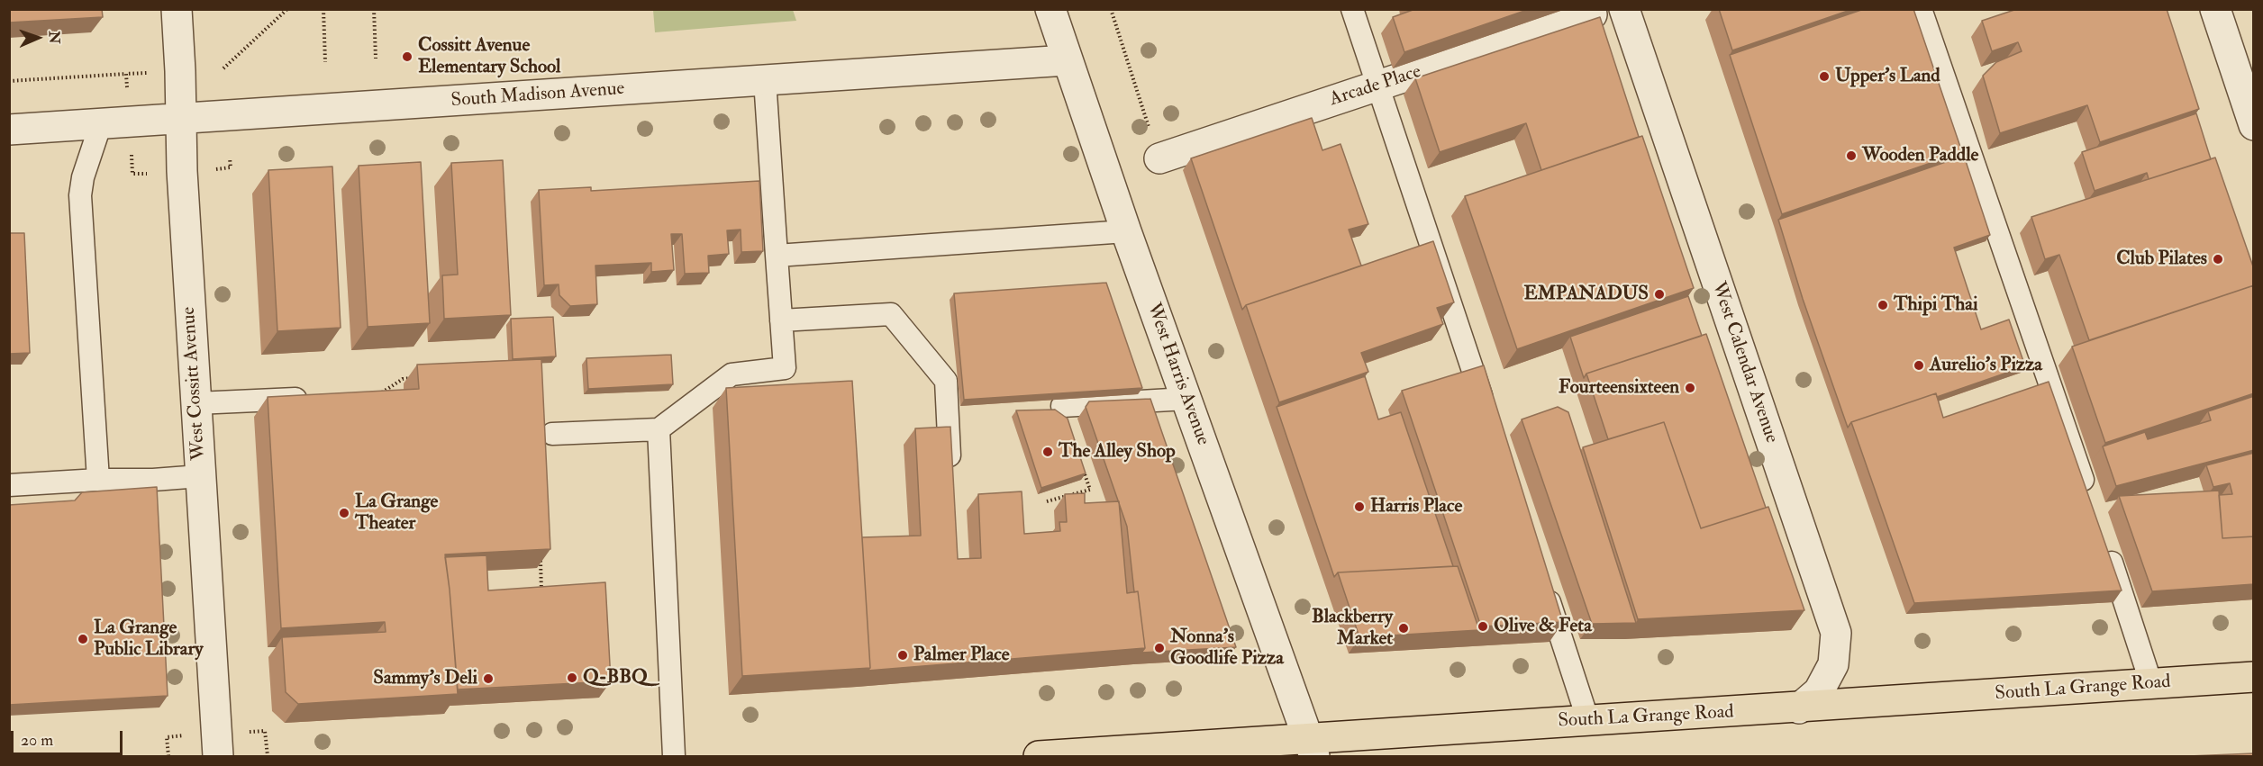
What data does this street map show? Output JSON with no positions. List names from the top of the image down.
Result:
{
  "streets": {
    "main road": ["South La Grange Road"],
    "street": [
      "Arcade Place",
      "South Madison Avenue",
      "West Calendar Avenue",
      "West Harris Avenue",
      "West Cossitt Avenue"
    ]
  },
  "crossings": [
    ["South Madison Avenue", "West Harris Avenue"],
    ["South Madison Avenue", "West Cossitt Avenue"],
    ["West Calendar Avenue", "South La Grange Road"],
    ["West Harris Avenue", "South La Grange Road"]
  ],
  "places": [
    "Cossitt Avenue Elementary School",
    "Upper's Land",
    "Wooden Paddle",
    "Club Pilates",
    "EMPANADUS",
    "Thipi Thai",
    "Aurelio's Pizza",
    "Fourteensixteen",
    "The Alley Shop",
    "Harris Place",
    "La Grange Theater",
    "Olive & Feta",
    "Blackberry Market",
    "La Grange Public Library",
    "Nonna's Goodlife Pizza",
    "Palmer Place",
    "Q-BBQ",
    "Sammy's Deli"
  ],
  "scale_bar": "20 m",
  "north": "right"
}
